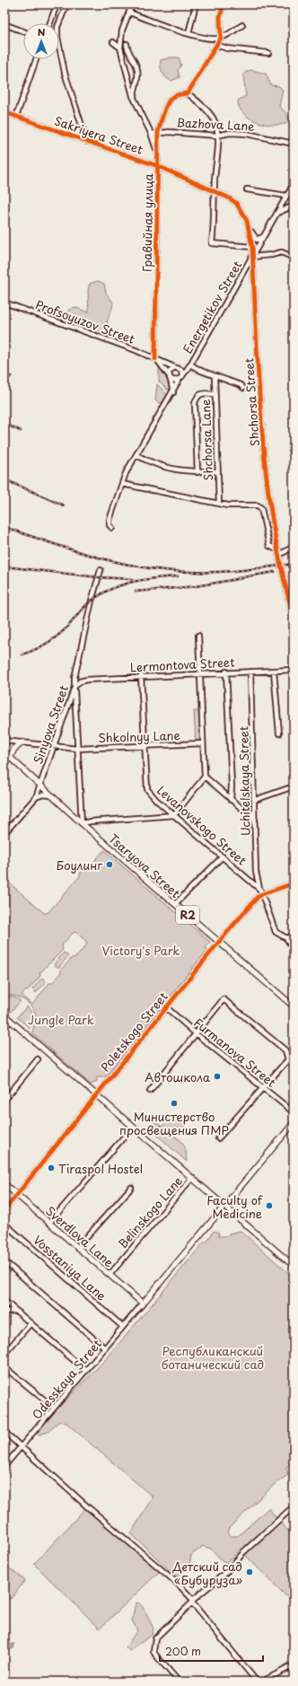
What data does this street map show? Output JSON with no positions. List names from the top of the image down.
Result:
{
  "streets": {
    "main road": ["Tsaryova Street", "R2", "Sverdlova Lane"],
    "street": [
      "Bazhova Lane",
      "Sakriyera Street",
      "Гравийная улица",
      "Energetikov Street",
      "Profsoyuzov Street",
      "Shchorsa Street",
      "Shchorsa Lane",
      "Lermontova Street",
      "Sinyova Street",
      "Shkolnyy Lane",
      "Uchitelskaya Street",
      "Levanovskogo Street",
      "Poletskogo Street",
      "Furmanova Street",
      "Belinskogo Lane",
      "Vosstaniya Lane",
      "Odesskaya Street"
    ]
  },
  "crossings": [
    ["Bazhova Lane", "Гравийная улица"],
    ["Sakriyera Street", "Гравийная улица"],
    ["Sakriyera Street", "Shchorsa Street"],
    ["Гравийная улица", "Profsoyuzov Street"],
    ["Energetikov Street", "Profsoyuzov Street"],
    ["Energetikov Street", "Shchorsa Street"],
    ["Lermontova Street", "Sinyova Street"],
    ["Lermontova Street", "Uchitelskaya Street"],
    ["Lermontova Street", "Levanovskogo Street"],
    ["Sinyova Street", "Shkolnyy Lane"],
    ["Sinyova Street", "Tsaryova Street"],
    ["Shkolnyy Lane", "Levanovskogo Street"],
    ["Uchitelskaya Street", "Levanovskogo Street"],
    ["Uchitelskaya Street", "Poletskogo Street"],
    ["Levanovskogo Street", "Poletskogo Street"],
    ["Tsaryova Street", "Poletskogo Street"],
    ["Poletskogo Street", "Furmanova Street"],
    ["Poletskogo Street", "Sverdlova Lane"],
    ["Belinskogo Lane", "Sverdlova Lane"],
    ["Sverdlova Lane", "Odesskaya Street"],
    ["Vosstaniya Lane", "Odesskaya Street"]
  ],
  "parks": ["Victory's Park", "Jungle Park", "Республиканский ботанический сад"],
  "places": [
    "Боулинг",
    "Автошкола",
    "Министерство просвещения ПМР",
    "Tiraspol Hostel",
    "Faculty of Medicine",
    "Детский сад «Бубуруза»"
  ],
  "scale_bar": "200 m",
  "north": "top"
}
